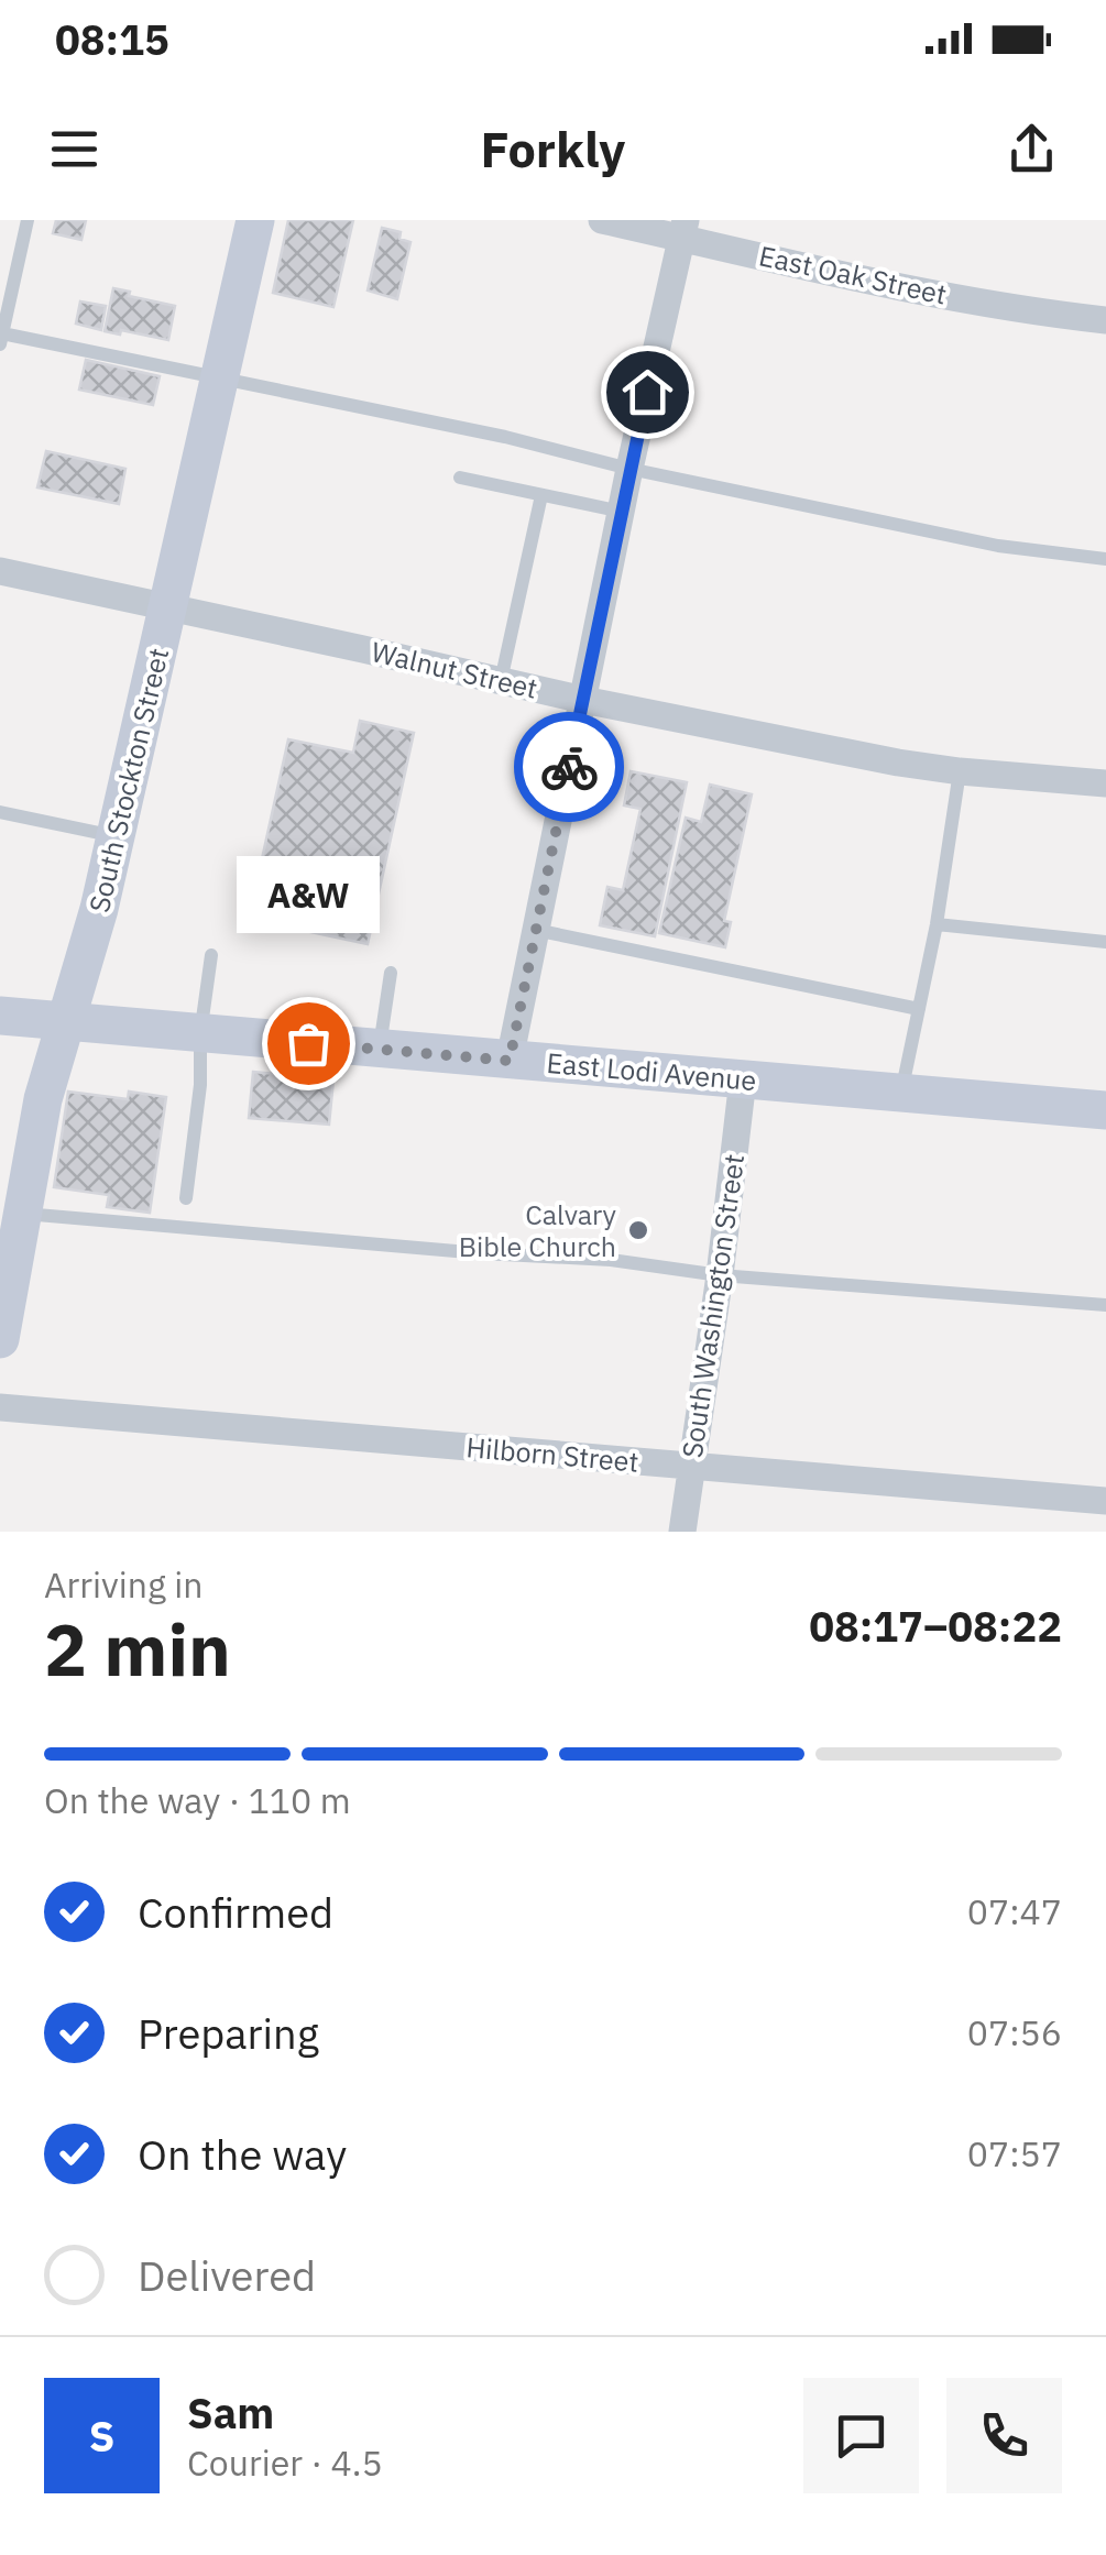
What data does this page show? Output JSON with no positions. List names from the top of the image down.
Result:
{
  "streets": {
    "street": [
      "East Oak Street",
      "Walnut Street",
      "South Stockton Street",
      "East Lodi Avenue",
      "South Washington Street",
      "Hilborn Street"
    ]
  },
  "crossings": [
    ["Walnut Street", "South Stockton Street"],
    ["South Stockton Street", "East Lodi Avenue"],
    ["East Lodi Avenue", "South Washington Street"],
    ["South Washington Street", "Hilborn Street"]
  ],
  "places": ["A&W", "Calvary Bible Church"],
  "page": {
    "status": "08:15",
    "header": "Forkly",
    "bubble": "A&W",
    "heading": ["2 min", "Arriving in", "08:17–08:22"],
    "panel": ["Sam", "Courier · 4.5"],
    "bar": "On the way · 110 m",
    "list": [
      ["Confirmed", "07:47"],
      ["Preparing", "07:56"],
      ["On the way", "07:57"],
      "Delivered"
    ],
    "round": "S"
  }
}
